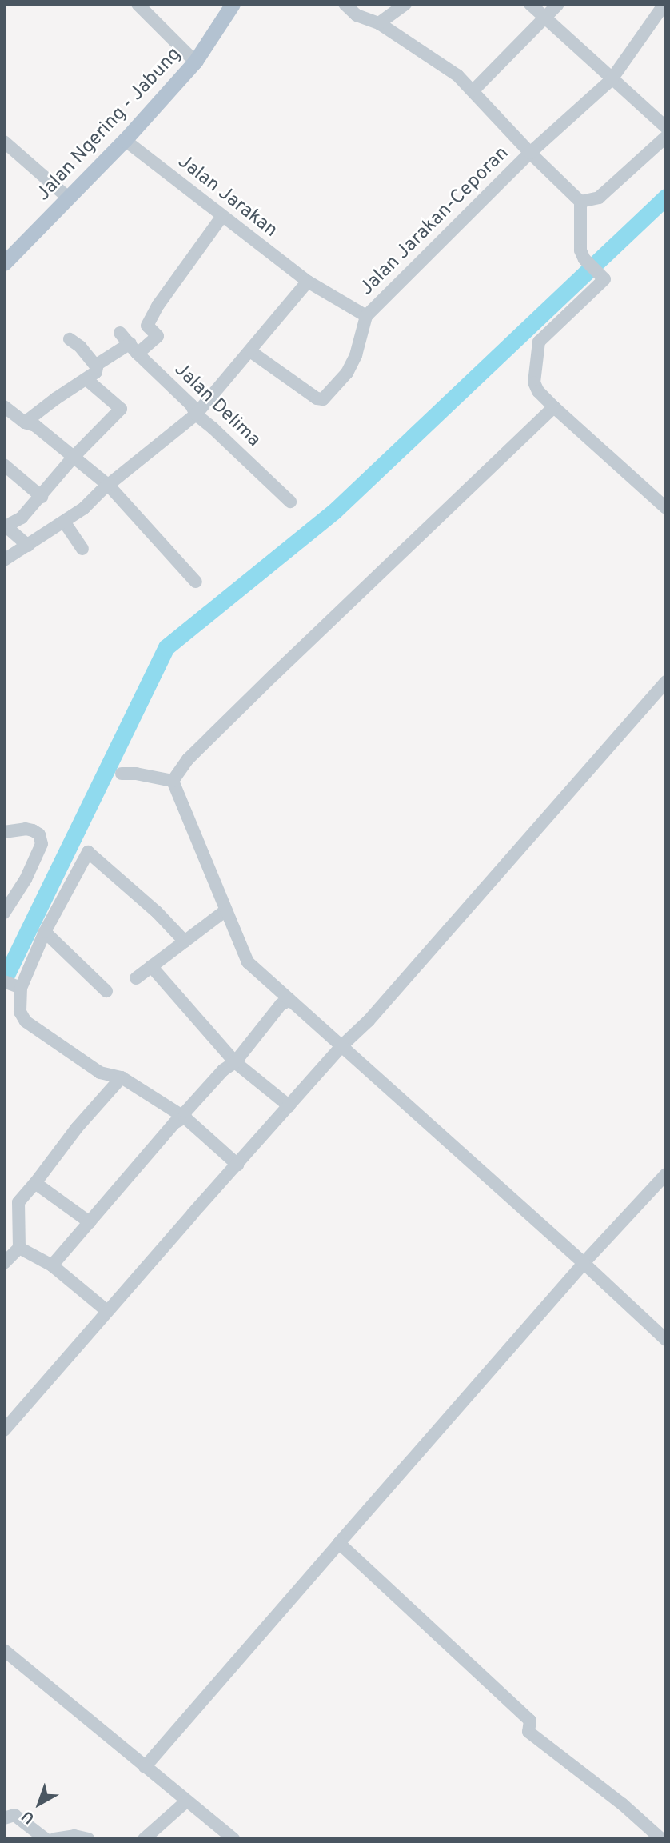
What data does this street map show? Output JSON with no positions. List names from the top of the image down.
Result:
{
  "streets": {
    "main road": ["Jalan Ngering - Jabung"],
    "street": ["Jalan Jarakan", "Jalan Jarakan-Ceporan", "Jalan Delima"]
  },
  "crossings": [
    ["Jalan Ngering - Jabung", "Jalan Jarakan"],
    ["Jalan Jarakan", "Jalan Jarakan-Ceporan"]
  ],
  "north": "bottom left"
}
